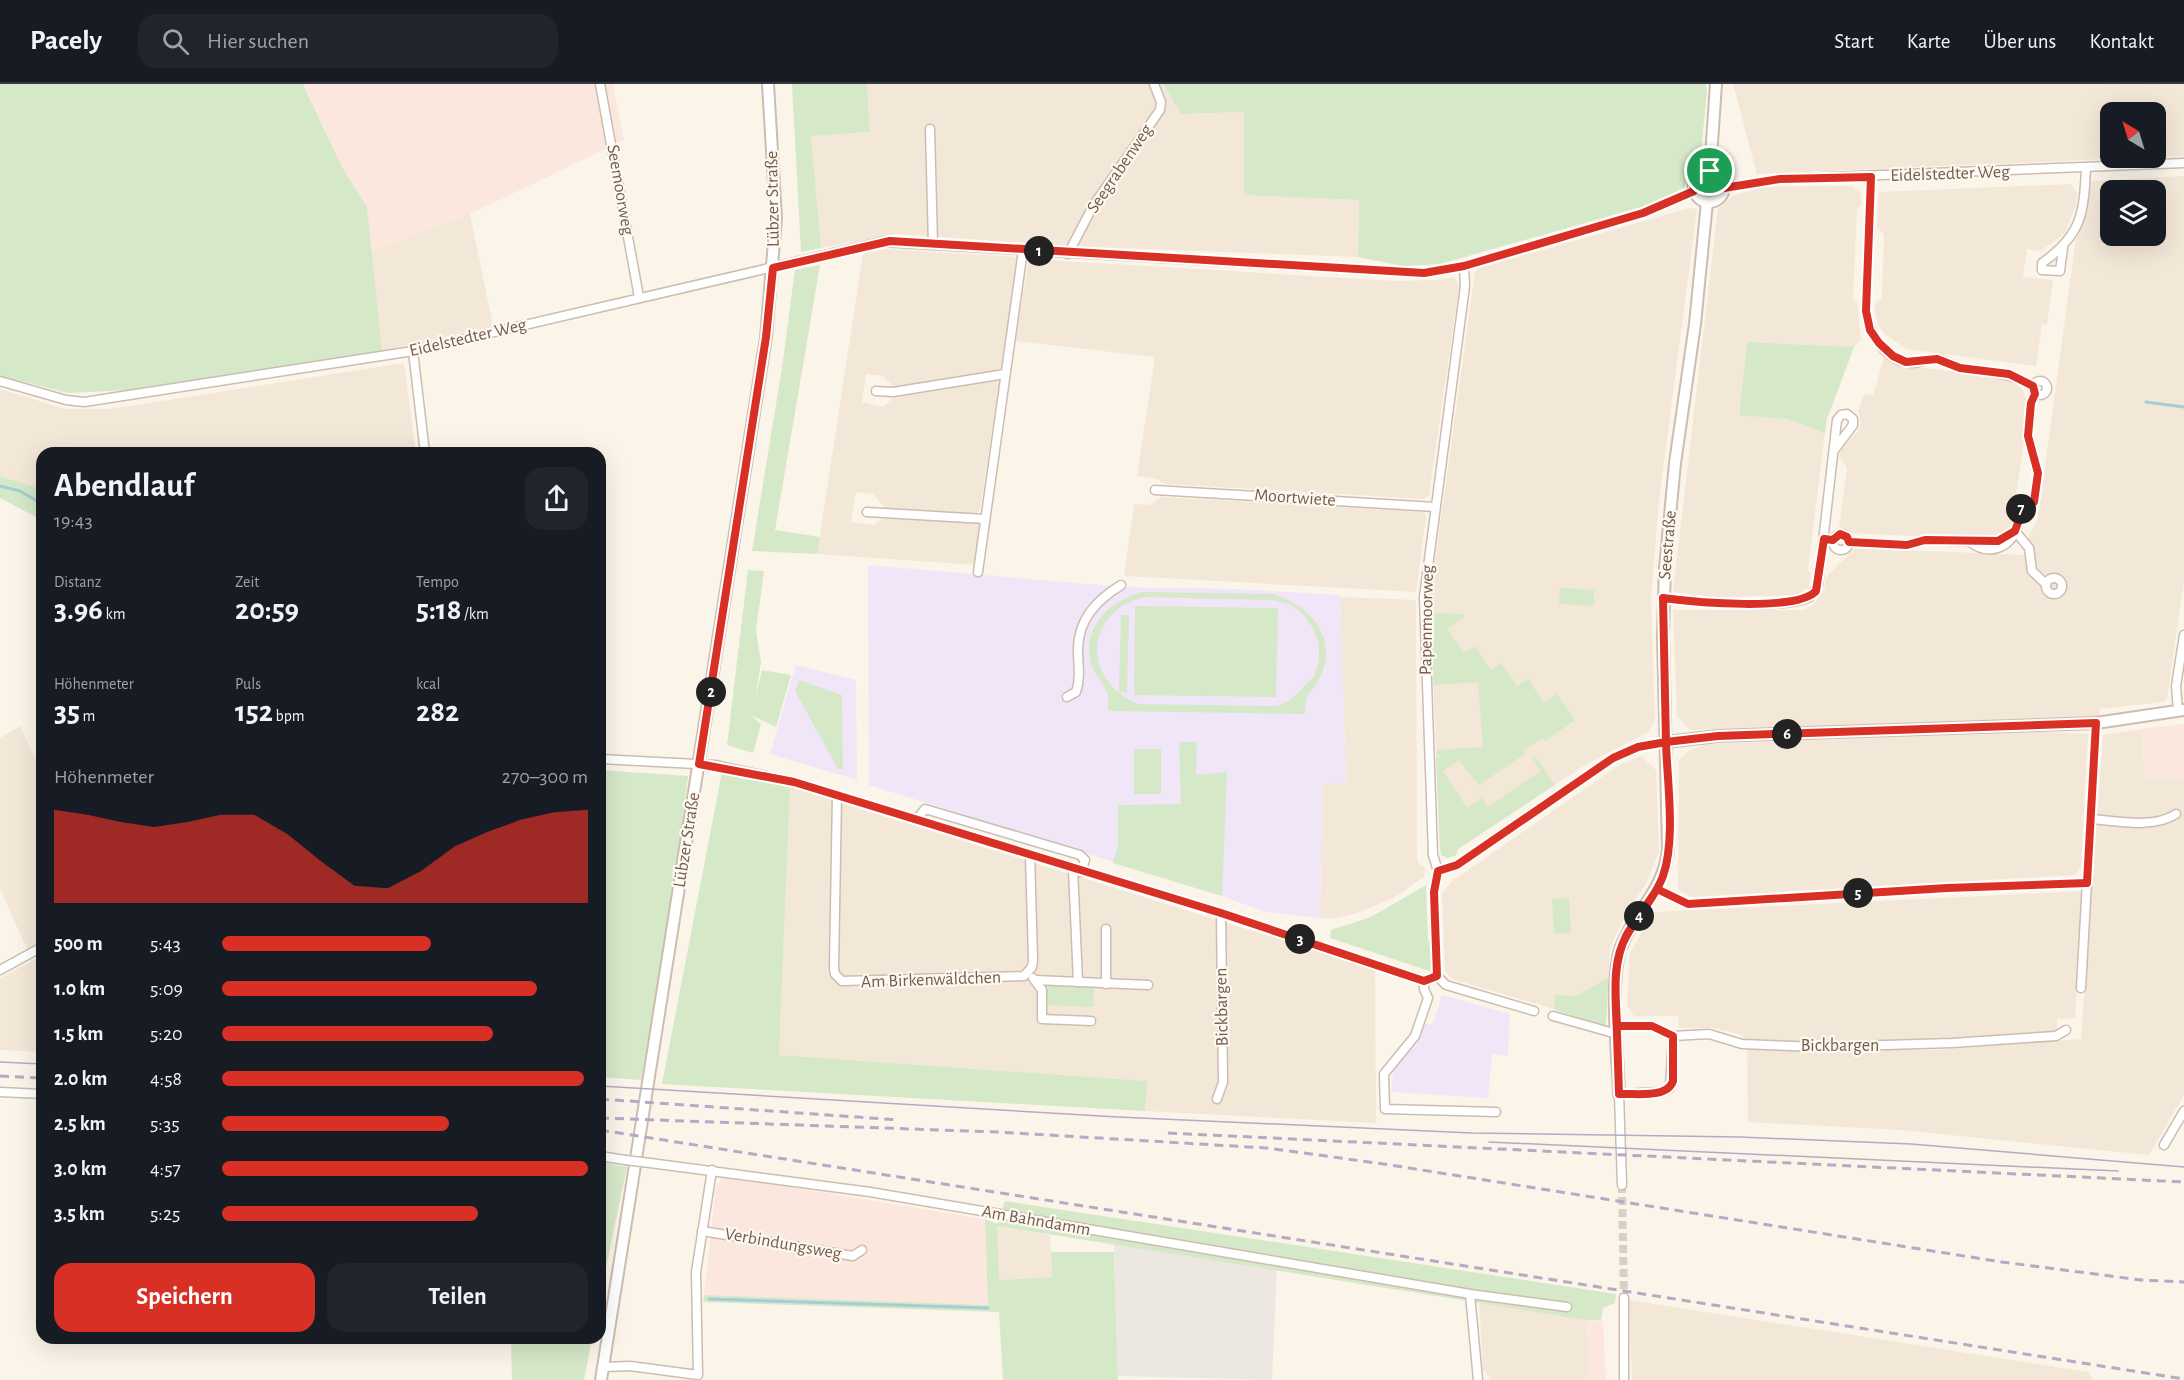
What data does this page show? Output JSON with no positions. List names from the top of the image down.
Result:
{
  "streets": {
    "street": [
      "Seegrabenweg",
      "Eidelstedter Weg",
      "Seemoorweg",
      "Lübzer Straße",
      "Moortwiete",
      "Seestraße",
      "Papenmoorweg",
      "Am Birkenwäldchen",
      "Bickbargen",
      "Am Bahndamm",
      "Verbindungsweg"
    ]
  },
  "crossings": [
    ["Seegrabenweg", "Eidelstedter Weg"],
    ["Eidelstedter Weg", "Seemoorweg"],
    ["Eidelstedter Weg", "Lübzer Straße"],
    ["Eidelstedter Weg", "Seestraße"],
    ["Eidelstedter Weg", "Papenmoorweg"],
    ["Lübzer Straße", "Verbindungsweg"],
    ["Moortwiete", "Papenmoorweg"],
    ["Seestraße", "Bickbargen"],
    ["Am Bahndamm", "Verbindungsweg"]
  ],
  "north": "top left",
  "page": {
    "header": "Pacely",
    "search": "Hier suchen",
    "nav": [
      "Start",
      "Karte",
      "Über uns",
      "Kontakt"
    ],
    "pins": [
      "1",
      "7",
      "2",
      "6",
      "5",
      "4",
      "3"
    ],
    "heading": ["Abendlauf", "19:43"],
    "stats": [
      ["Distanz", "3.96 km"],
      ["Zeit", "20:59"],
      ["Tempo", "5:18 /km"],
      ["Höhenmeter", "35 m"],
      ["Puls", "152 bpm"],
      ["kcal", "282"]
    ],
    "chart": ["Höhenmeter", "270–300 m"],
    "list": [
      {
        "name": "500 m",
        "note": "5:43"
      },
      {
        "name": "1.0 km",
        "note": "5:09"
      },
      {
        "name": "1.5 km",
        "note": "5:20"
      },
      {
        "name": "2.0 km",
        "note": "4:58"
      },
      {
        "name": "2.5 km",
        "note": "5:35"
      },
      {
        "name": "3.0 km",
        "note": "4:57"
      },
      {
        "name": "3.5 km",
        "note": "5:25"
      }
    ],
    "buttons": ["Speichern", "Teilen"]
  }
}
